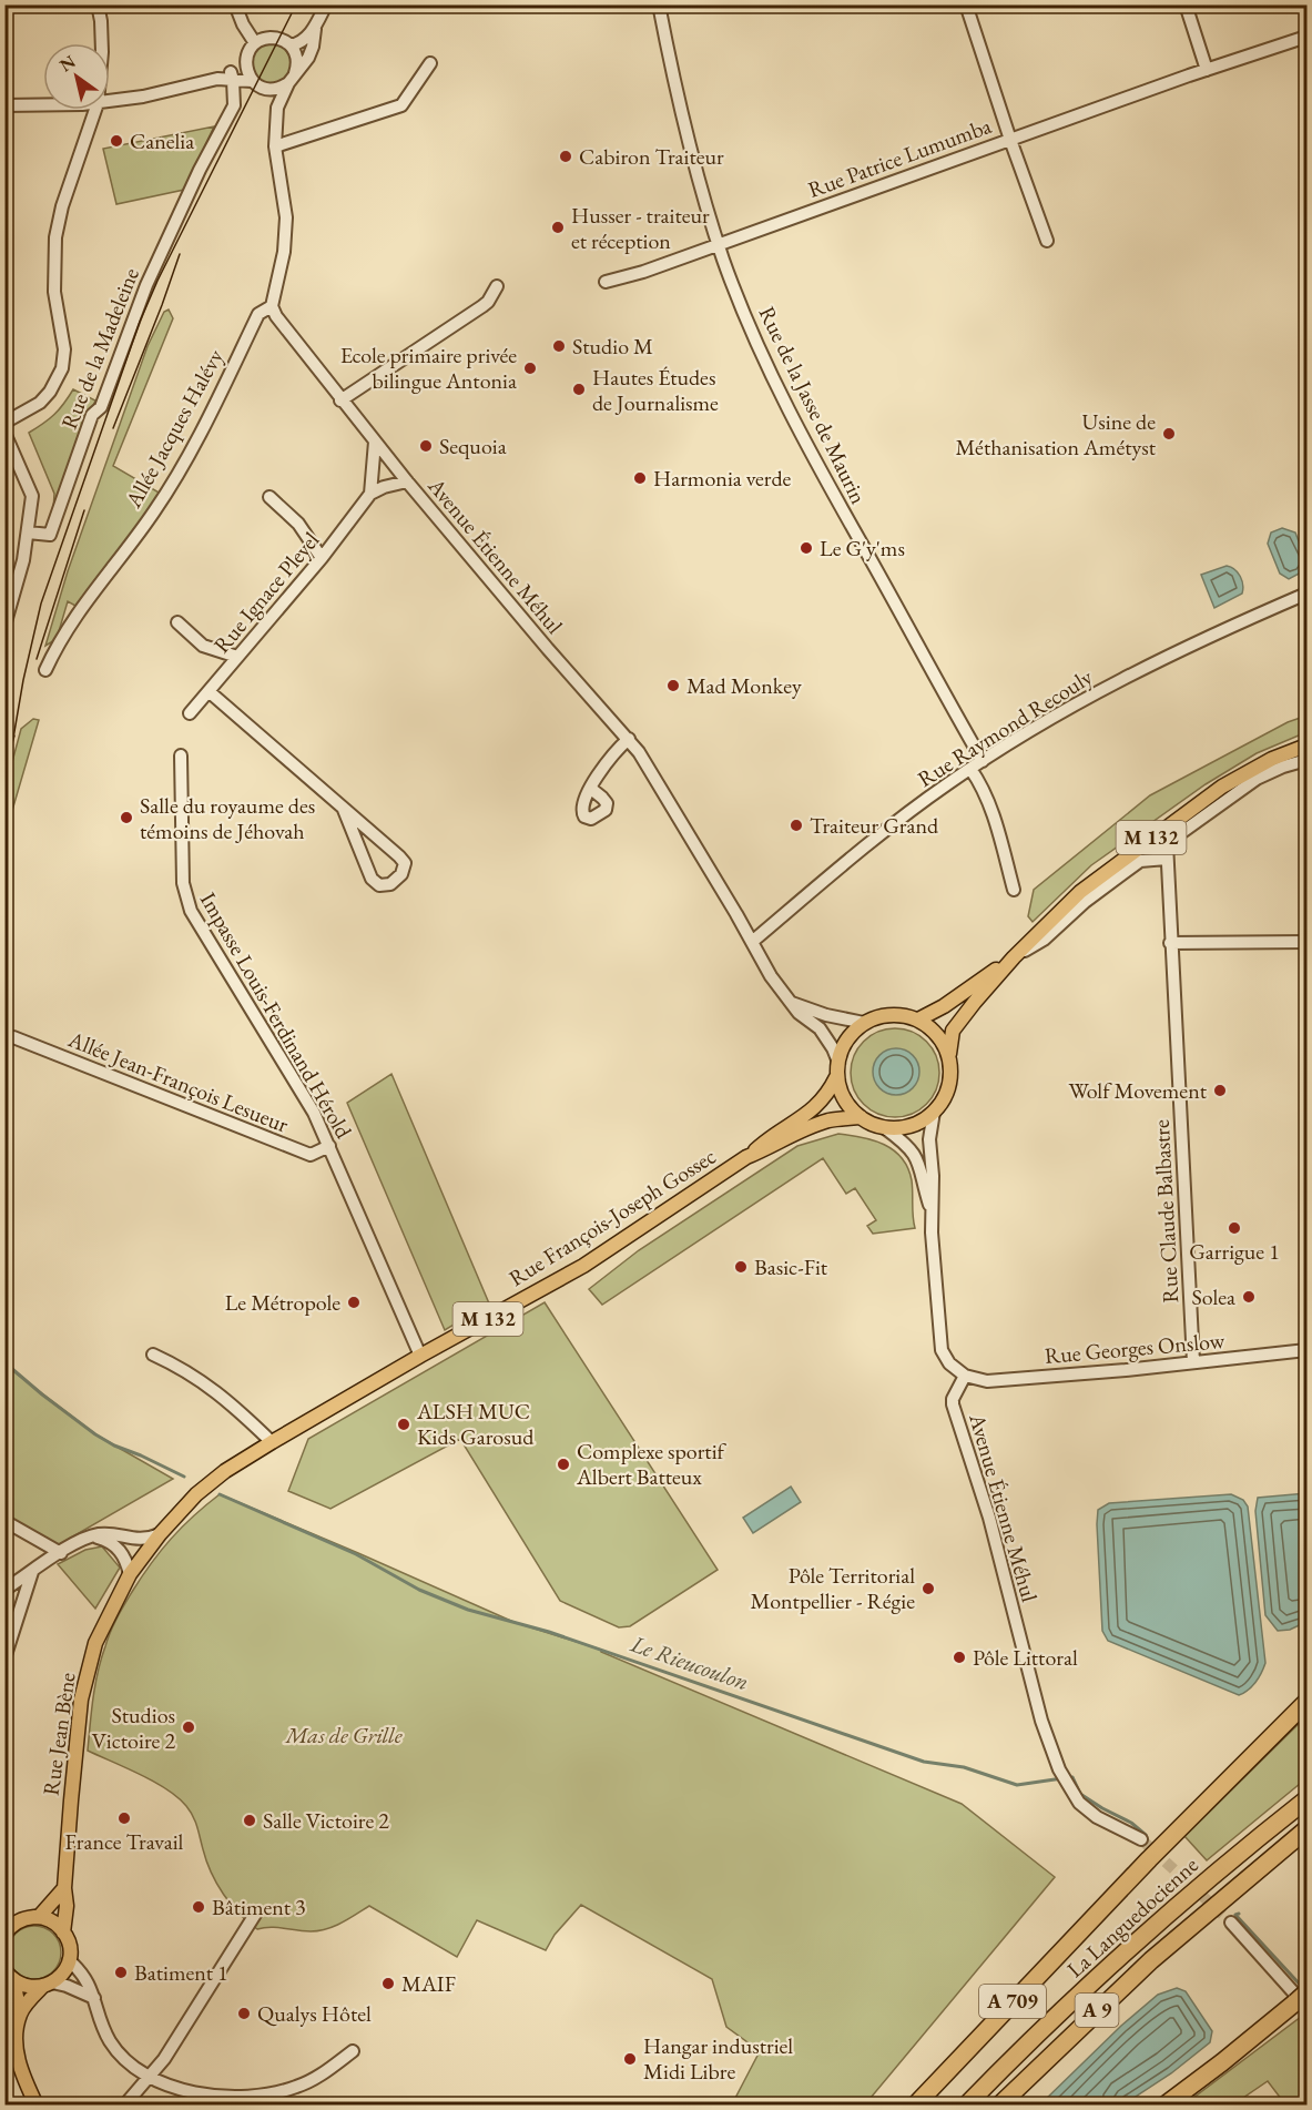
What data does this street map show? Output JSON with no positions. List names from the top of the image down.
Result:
{
  "streets": {
    "highway": ["La Languedocienne", "A 709", "A 9"],
    "main road": ["M 132", "Rue François-Joseph Gossec", "Rue Jean Bène"],
    "street": [
      "Rue Patrice Lumumba",
      "Rue de la Madeleine",
      "Rue de la Jasse de Maurin",
      "Allée Jacques Halévy",
      "Avenue Étienne Méhul",
      "Rue Ignace Pleyel",
      "Rue Raymond Recouly",
      "Impasse Louis-Ferdinand Hérold",
      "Allée Jean-François Lesueur",
      "Rue Claude Balbastre",
      "Rue Georges Onslow"
    ]
  },
  "crossings": [
    ["Rue Patrice Lumumba", "Rue de la Jasse de Maurin"],
    ["Rue de la Jasse de Maurin", "Rue Raymond Recouly"],
    ["Allée Jacques Halévy", "Avenue Étienne Méhul"],
    ["Avenue Étienne Méhul", "Rue Raymond Recouly"],
    ["Avenue Étienne Méhul", "M 132"],
    ["Avenue Étienne Méhul", "Rue François-Joseph Gossec"],
    ["Avenue Étienne Méhul", "Rue Georges Onslow"],
    ["M 132", "Rue François-Joseph Gossec"],
    ["Impasse Louis-Ferdinand Hérold", "Allée Jean-François Lesueur"],
    ["Impasse Louis-Ferdinand Hérold", "Rue François-Joseph Gossec"],
    ["Rue Claude Balbastre", "Rue Georges Onslow"],
    ["Rue François-Joseph Gossec", "Rue Jean Bène"]
  ],
  "water": ["Le Rieucoulon"],
  "parks": ["Mas de Grille"],
  "places": [
    "Canelia",
    "Cabiron Traiteur",
    "Husser - traiteur et réception",
    "Studio M",
    "Ecole primaire privée bilingue Antonia",
    "Hautes Études de Journalisme",
    "Usine de Méthanisation Amétyst",
    "Sequoia",
    "Harmonia verde",
    "Le G'y'ms",
    "Mad Monkey",
    "Salle du royaume des témoins de Jéhovah",
    "Traiteur Grand",
    "Wolf Movement",
    "Garrigue 1",
    "Basic-Fit",
    "Solea",
    "Le Métropole",
    "ALSH MUC Kids Garosud",
    "Complexe sportif Albert Batteux",
    "Pôle Territorial Montpellier - Régie",
    "Pôle Littoral",
    "Studios Victoire 2",
    "France Travail",
    "Salle Victoire 2",
    "Bâtiment 3",
    "Batiment 1",
    "MAIF",
    "Qualys Hôtel",
    "Hangar industriel Midi Libre"
  ],
  "north": "top left"
}
